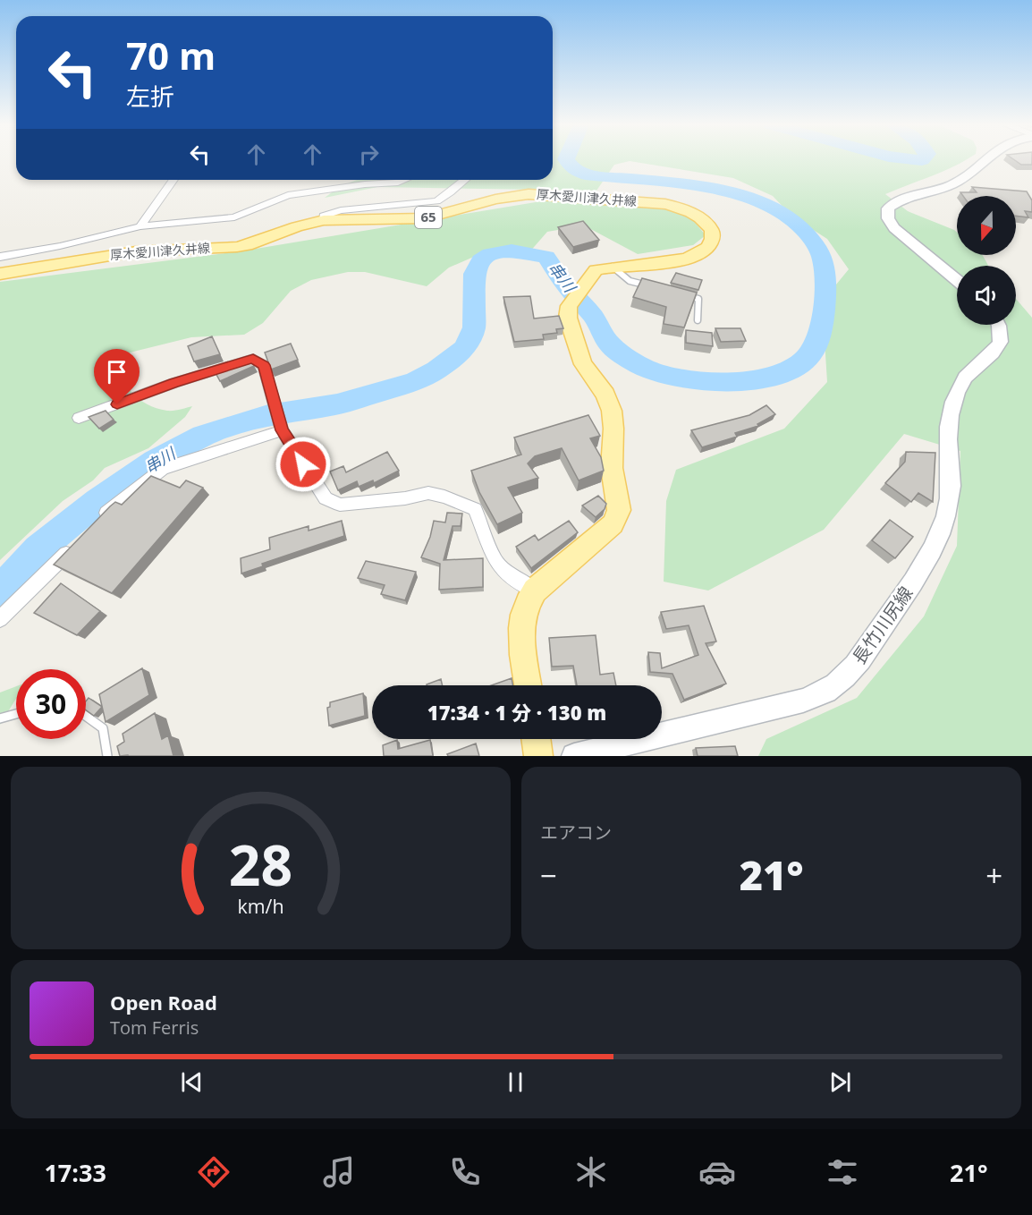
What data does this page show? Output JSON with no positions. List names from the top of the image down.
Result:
{
  "streets": {
    "main road": ["厚木愛川津久井線", "65", "長竹川尻線"]
  },
  "crossings": [
    ["厚木愛川津久井線", "65"]
  ],
  "water": ["串川"],
  "north": "bottom",
  "page": {
    "turn": ["70 m", "左折"],
    "limit": "30",
    "trip": "17:34 · 1 分 · 130 m",
    "tile": "エアコン",
    "heat": ["−", "21°", "+"],
    "song": ["Open Road", "Tom Ferris"],
    "tabs": ["17:33", "21°"],
    "gauge": ["28", "km/h"]
  }
}
